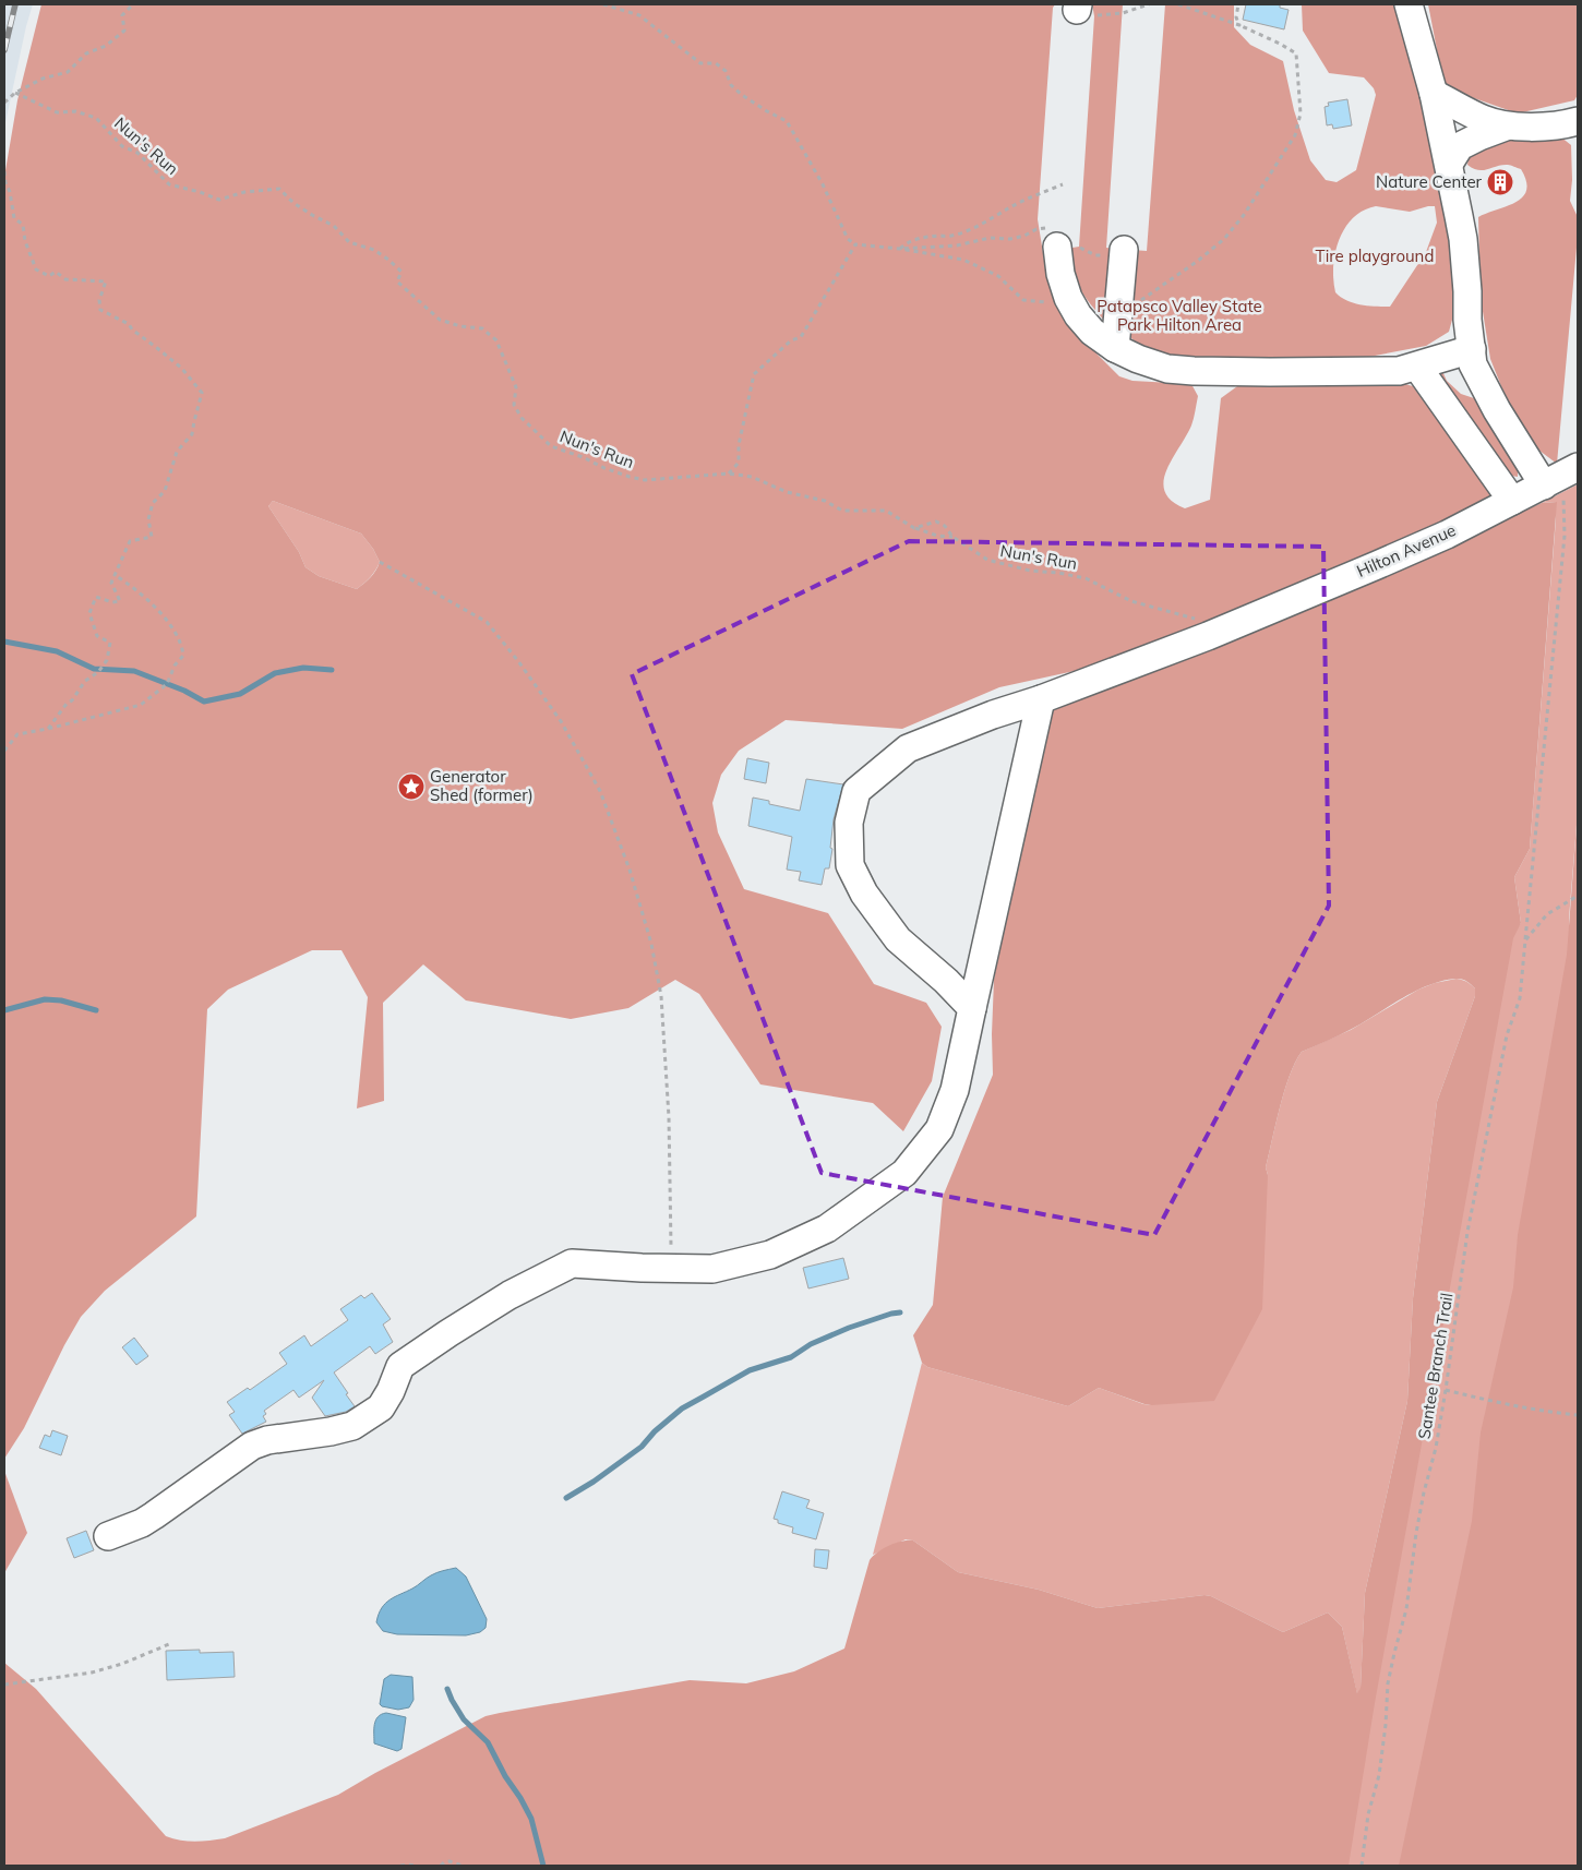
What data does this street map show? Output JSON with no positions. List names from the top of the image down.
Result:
{
  "streets": {
    "street": ["Hilton Avenue"],
    "path": ["Nun's Run", "Santee Branch Trail"]
  },
  "crossings": [
    ["Nun's Run", "Hilton Avenue"],
    ["Hilton Avenue", "Santee Branch Trail"]
  ],
  "parks": ["Tire playground", "Patapsco Valley State Park Hilton Area"],
  "places": {
    "building": ["Nature Center"],
    "place": ["Generator Shed (former)"]
  }
}
